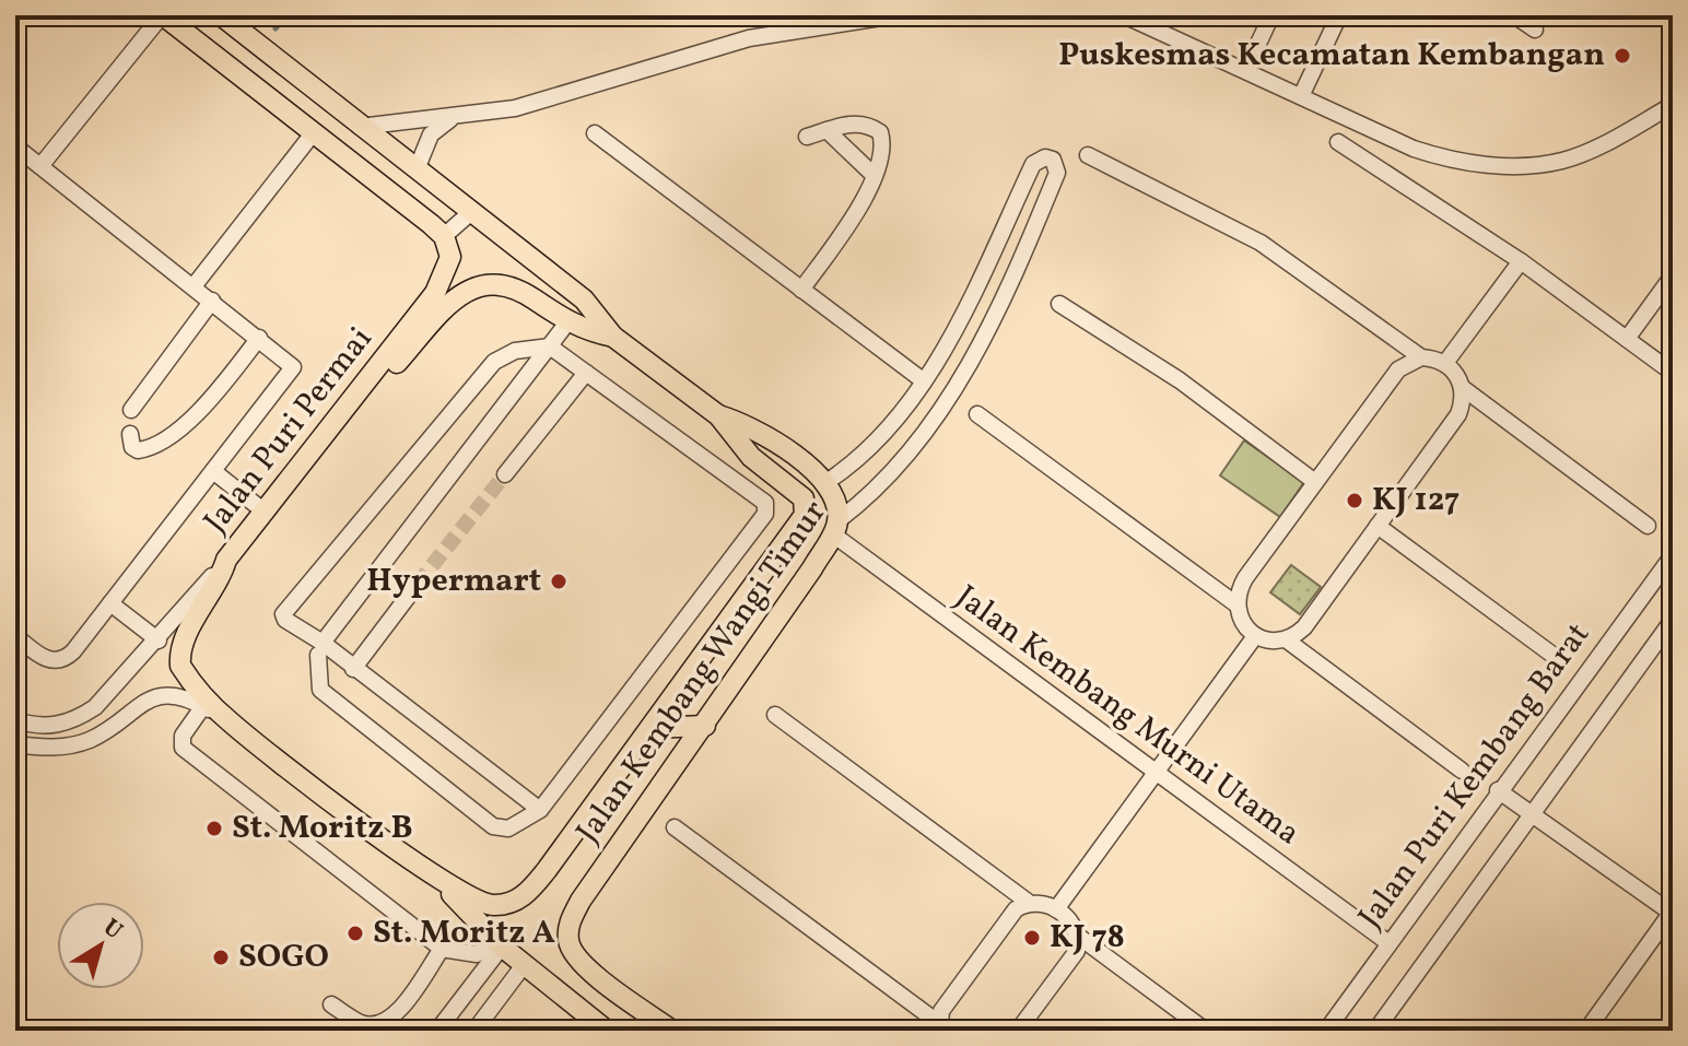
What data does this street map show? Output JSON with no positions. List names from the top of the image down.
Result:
{
  "streets": {
    "main road": ["Jalan Puri Permai", "Jalan Kembang Wangi Timur"],
    "street": ["Jalan Kembang Murni Utama", "Jalan Puri Kembang Barat"]
  },
  "crossings": [
    ["Jalan Puri Permai", "Jalan Kembang Wangi Timur"],
    ["Jalan Kembang Wangi Timur", "Jalan Kembang Murni Utama"],
    ["Jalan Kembang Murni Utama", "Jalan Puri Kembang Barat"]
  ],
  "places": [
    "Puskesmas Kecamatan Kembangan",
    "KJ 127",
    "Hypermart",
    "St. Moritz B",
    "St. Moritz A",
    "KJ 78",
    "SOGO"
  ],
  "north": "top right"
}
